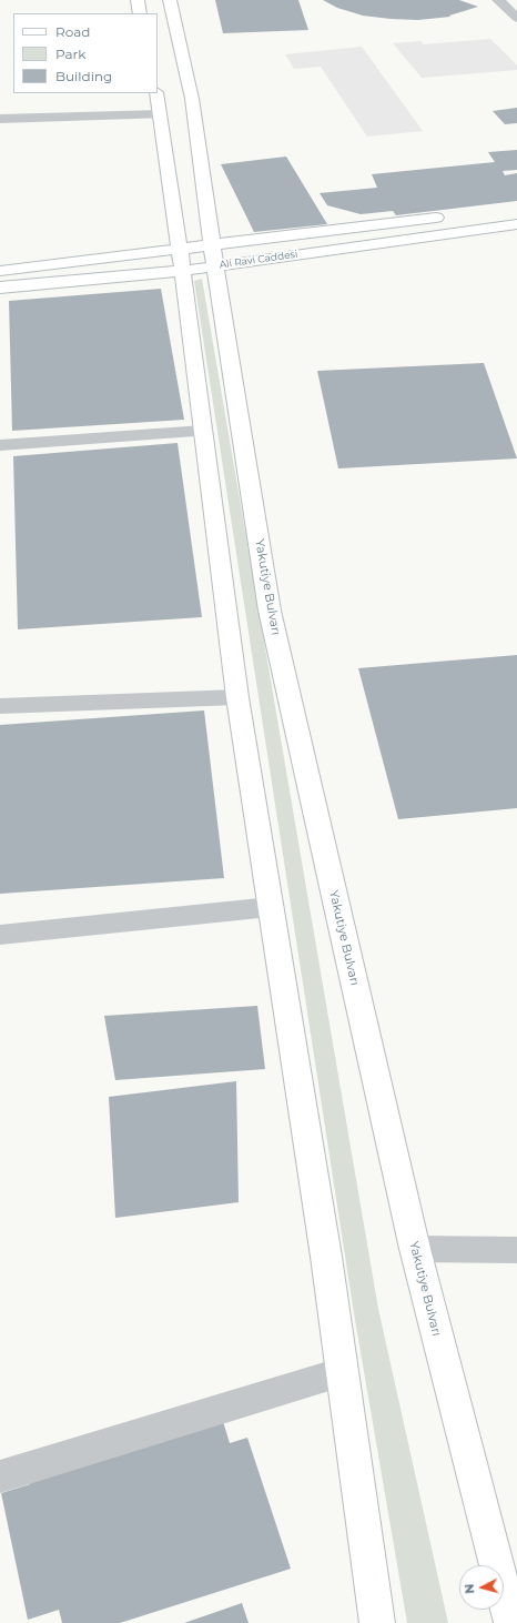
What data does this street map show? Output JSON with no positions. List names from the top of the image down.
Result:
{
  "streets": {
    "main road": ["Ali Ravi Caddesi", "Yakutiye Bulvarı"]
  },
  "crossings": [
    ["Ali Ravi Caddesi", "Yakutiye Bulvarı"]
  ],
  "legend": ["Road", "Park", "Building"],
  "north": "left"
}
